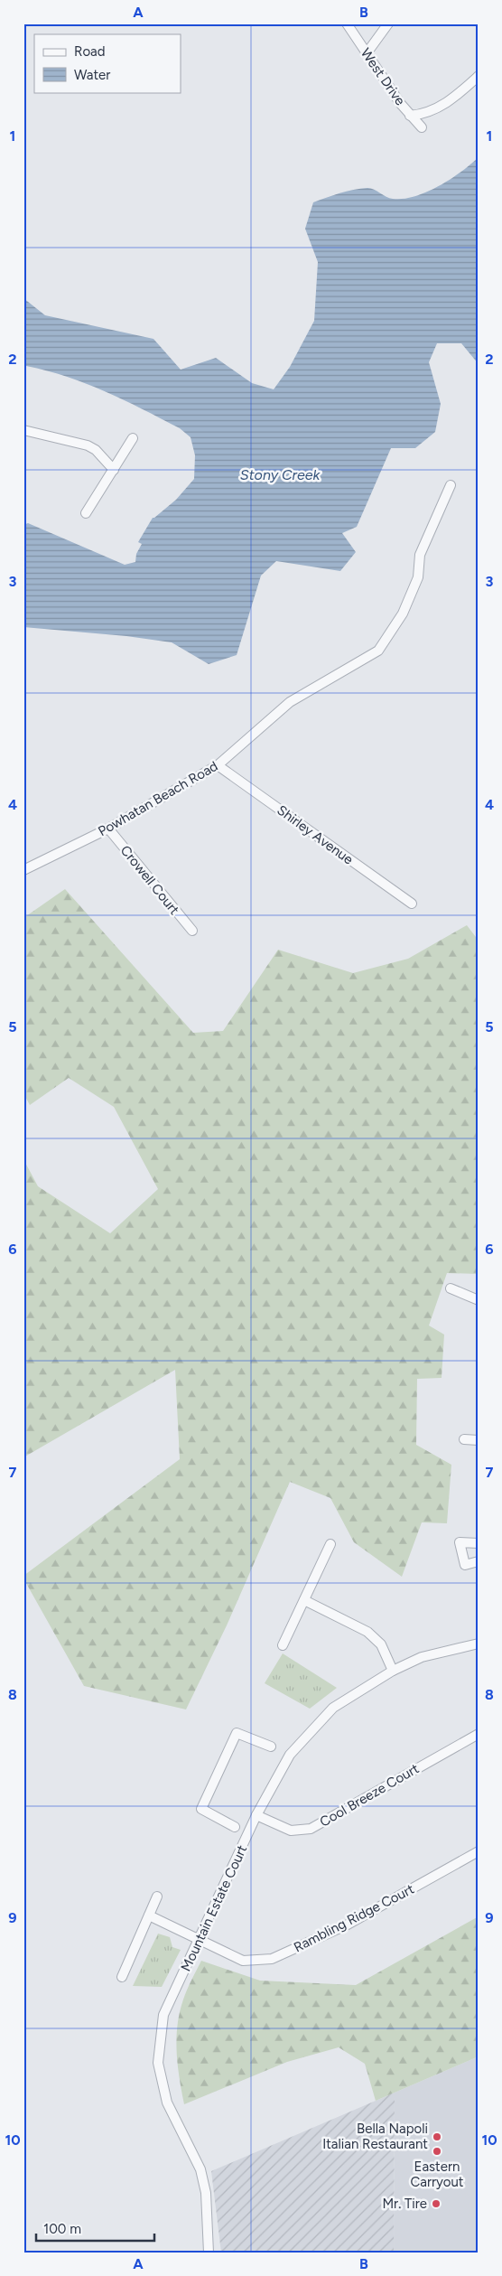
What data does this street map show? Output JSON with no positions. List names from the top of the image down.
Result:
{
  "streets": {
    "street": [
      "West Drive",
      "Powhatan Beach Road",
      "Shirley Avenue",
      "Crowell Court",
      "Cool Breeze Court",
      "Mountain Estate Court",
      "Rambling Ridge Court"
    ]
  },
  "crossings": [
    ["Powhatan Beach Road", "Shirley Avenue"],
    ["Powhatan Beach Road", "Crowell Court"],
    ["Cool Breeze Court", "Mountain Estate Court"],
    ["Mountain Estate Court", "Rambling Ridge Court"]
  ],
  "water": ["Stony Creek"],
  "places": ["Bella Napoli Italian Restaurant", "Eastern Carryout", "Mr. Tire"],
  "legend": ["Road", "Water"],
  "scale_bar": "100 m",
  "grid": {
    "columns": ["A", "B"],
    "rows": [
      "1",
      "2",
      "3",
      "4",
      "5",
      "6",
      "7",
      "8",
      "9",
      "10"
    ]
  }
}
